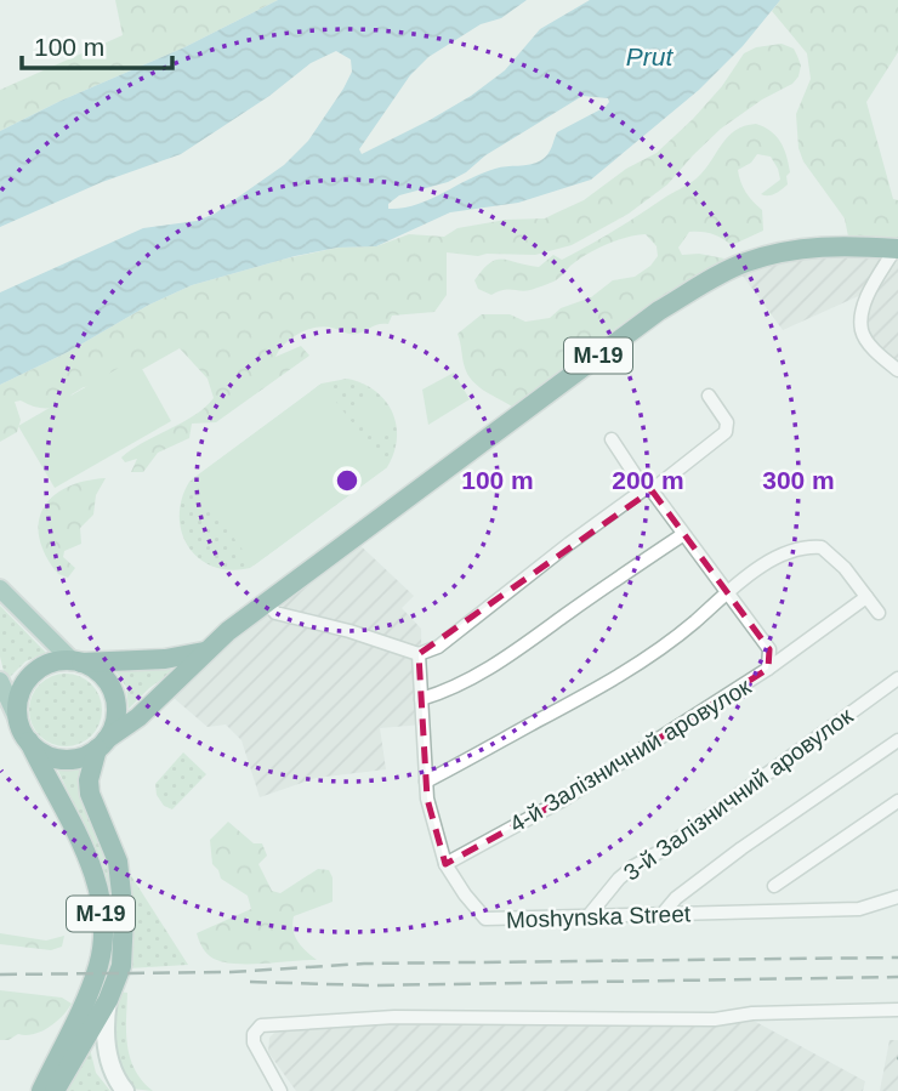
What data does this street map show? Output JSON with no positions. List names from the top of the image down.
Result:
{
  "streets": {
    "highway": ["М-19"],
    "street": ["4-й Залізничний аровулок", "3-й Залізничний аровулок", "Moshynska Street"]
  },
  "crossings": [
    ["4-й Залізничний аровулок", "Moshynska Street"],
    ["3-й Залізничний аровулок", "Moshynska Street"]
  ],
  "water": ["Prut"],
  "scale_bar": "100 m",
  "rings": ["100 m", "200 m", "300 m"]
}
